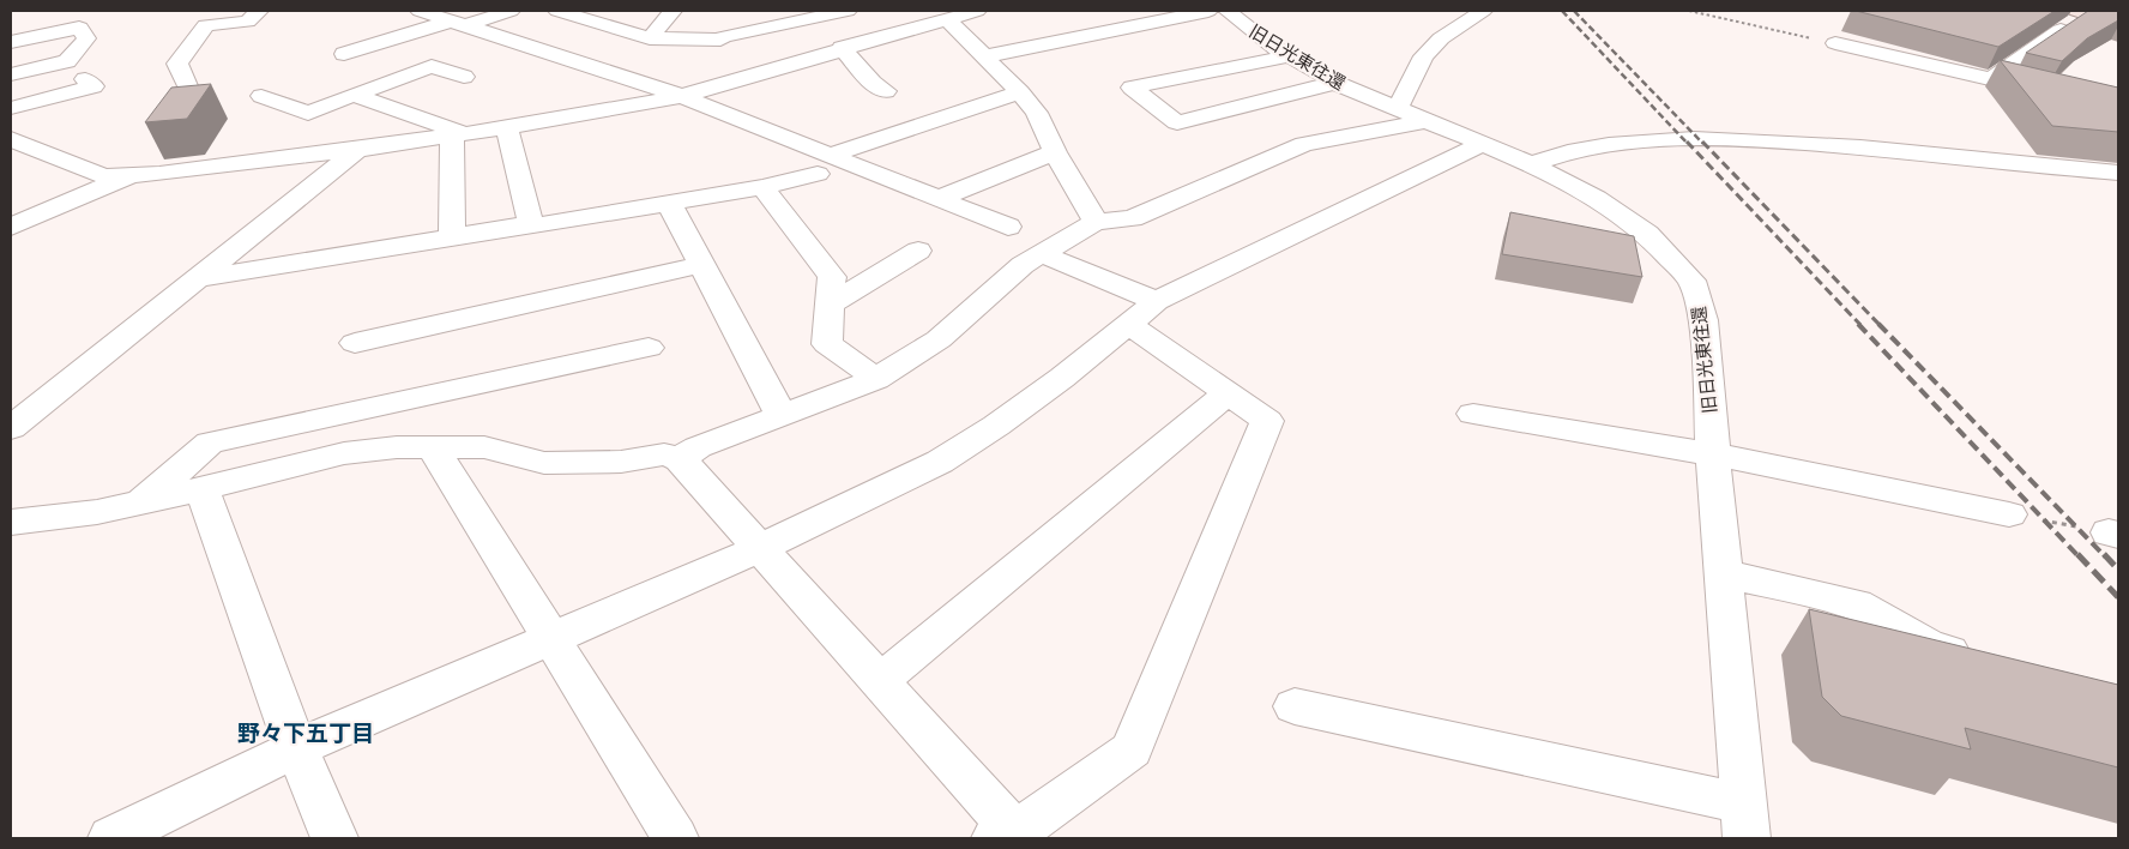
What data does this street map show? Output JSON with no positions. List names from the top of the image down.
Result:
{
  "streets": {
    "street": ["旧日光東往還"]
  },
  "districts": ["野々下五丁目"]
}
